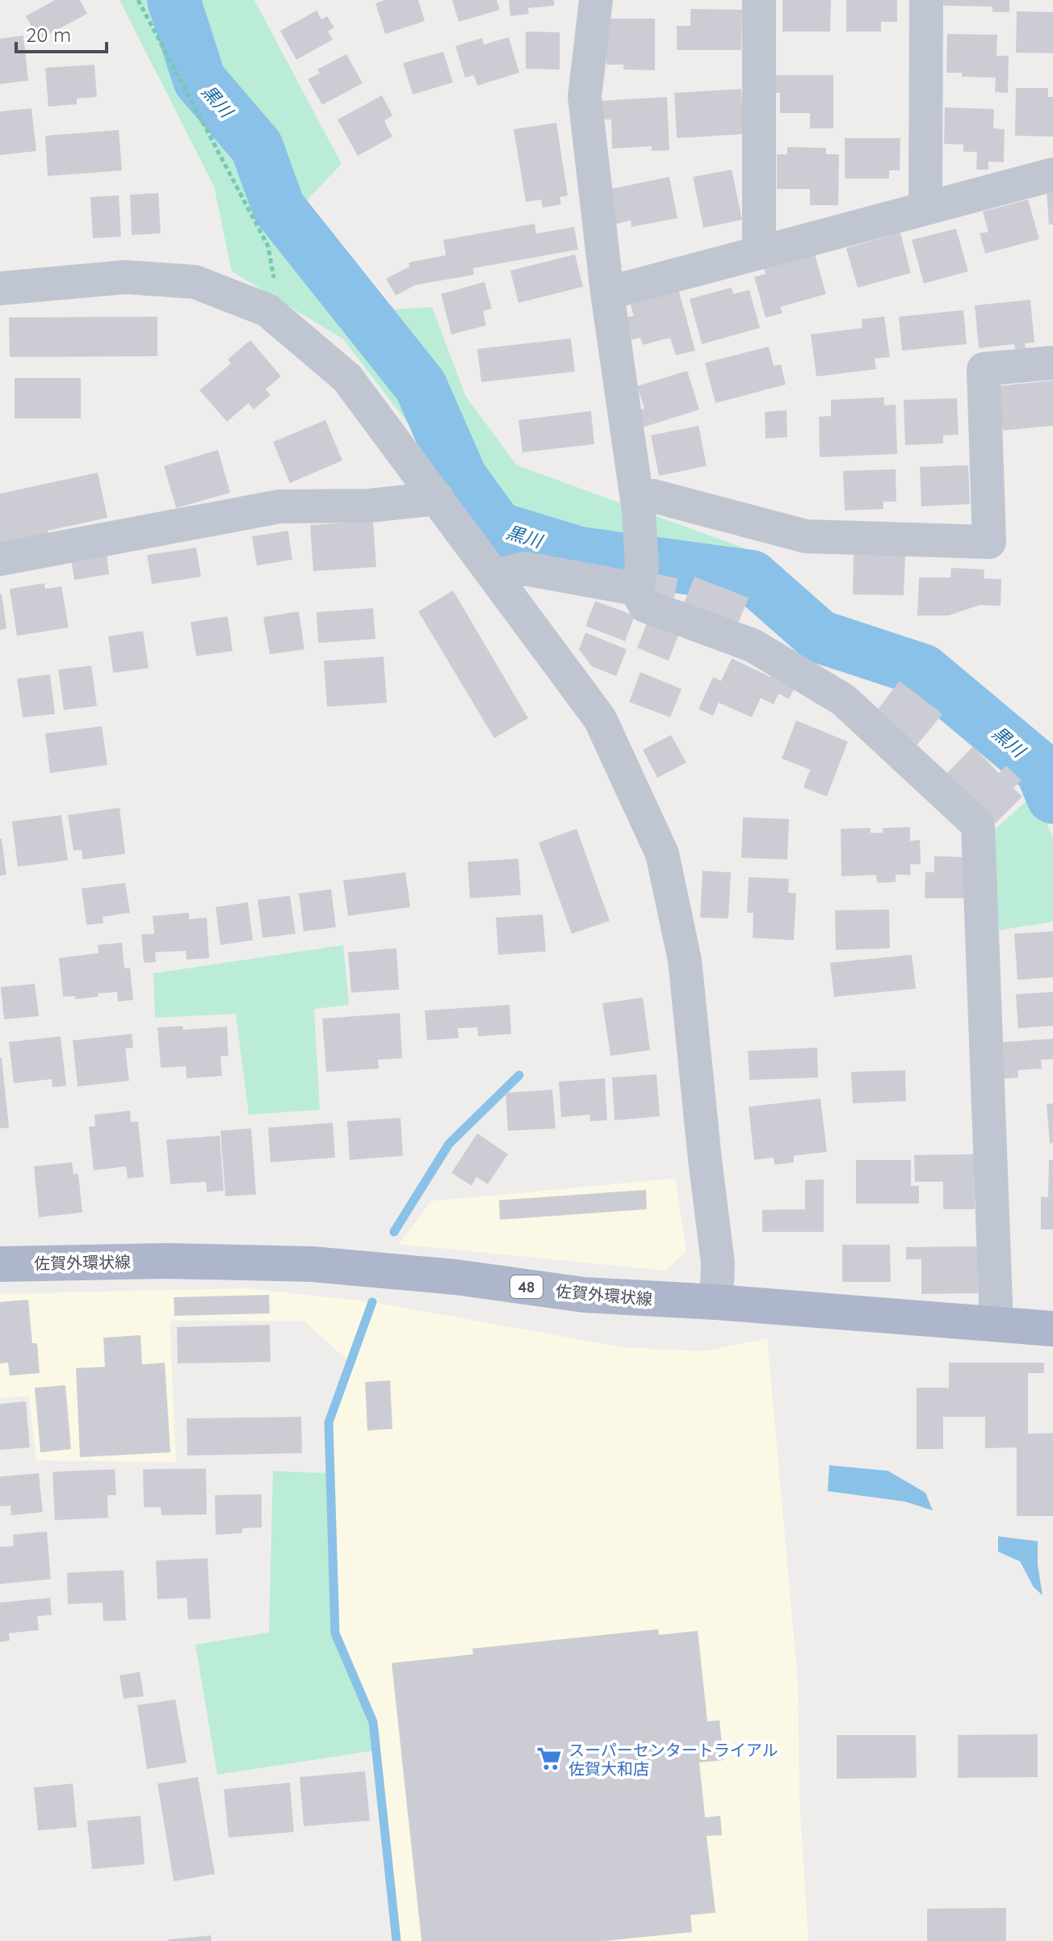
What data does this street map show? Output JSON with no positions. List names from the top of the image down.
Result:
{
  "streets": {
    "main road": ["佐賀外環状線", "48"]
  },
  "water": ["黒川"],
  "places": {
    "supermarket": ["スーパーセンタートライアル 佐賀大和店"]
  },
  "scale_bar": "20 m"
}
